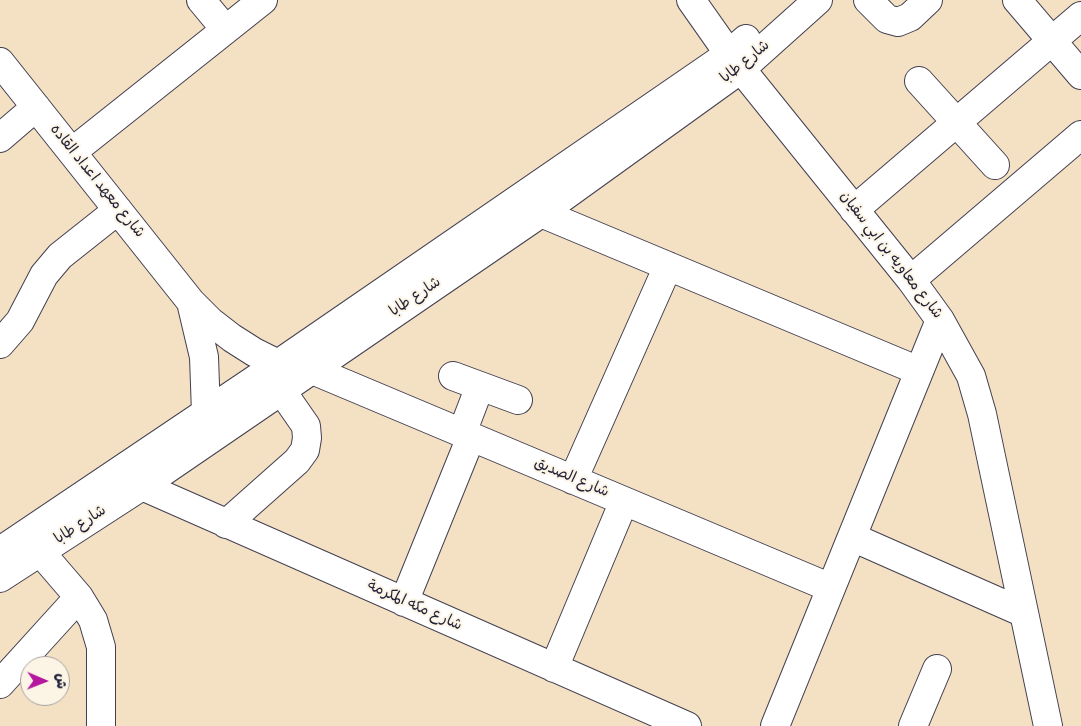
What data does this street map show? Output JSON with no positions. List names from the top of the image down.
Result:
{
  "streets": {
    "street": [
      "شارع طابا",
      "شارع معهد اعداد القاده",
      "شارع معاويه بن ابي سفيان",
      "شارع الصديق",
      "شارع مكه المكرمة"
    ]
  },
  "crossings": [
    ["شارع طابا", "شارع معهد اعداد القاده"],
    ["شارع طابا", "شارع معاويه بن ابي سفيان"],
    ["شارع طابا", "شارع الصديق"],
    ["شارع طابا", "شارع مكه المكرمة"]
  ],
  "north": "right"
}
